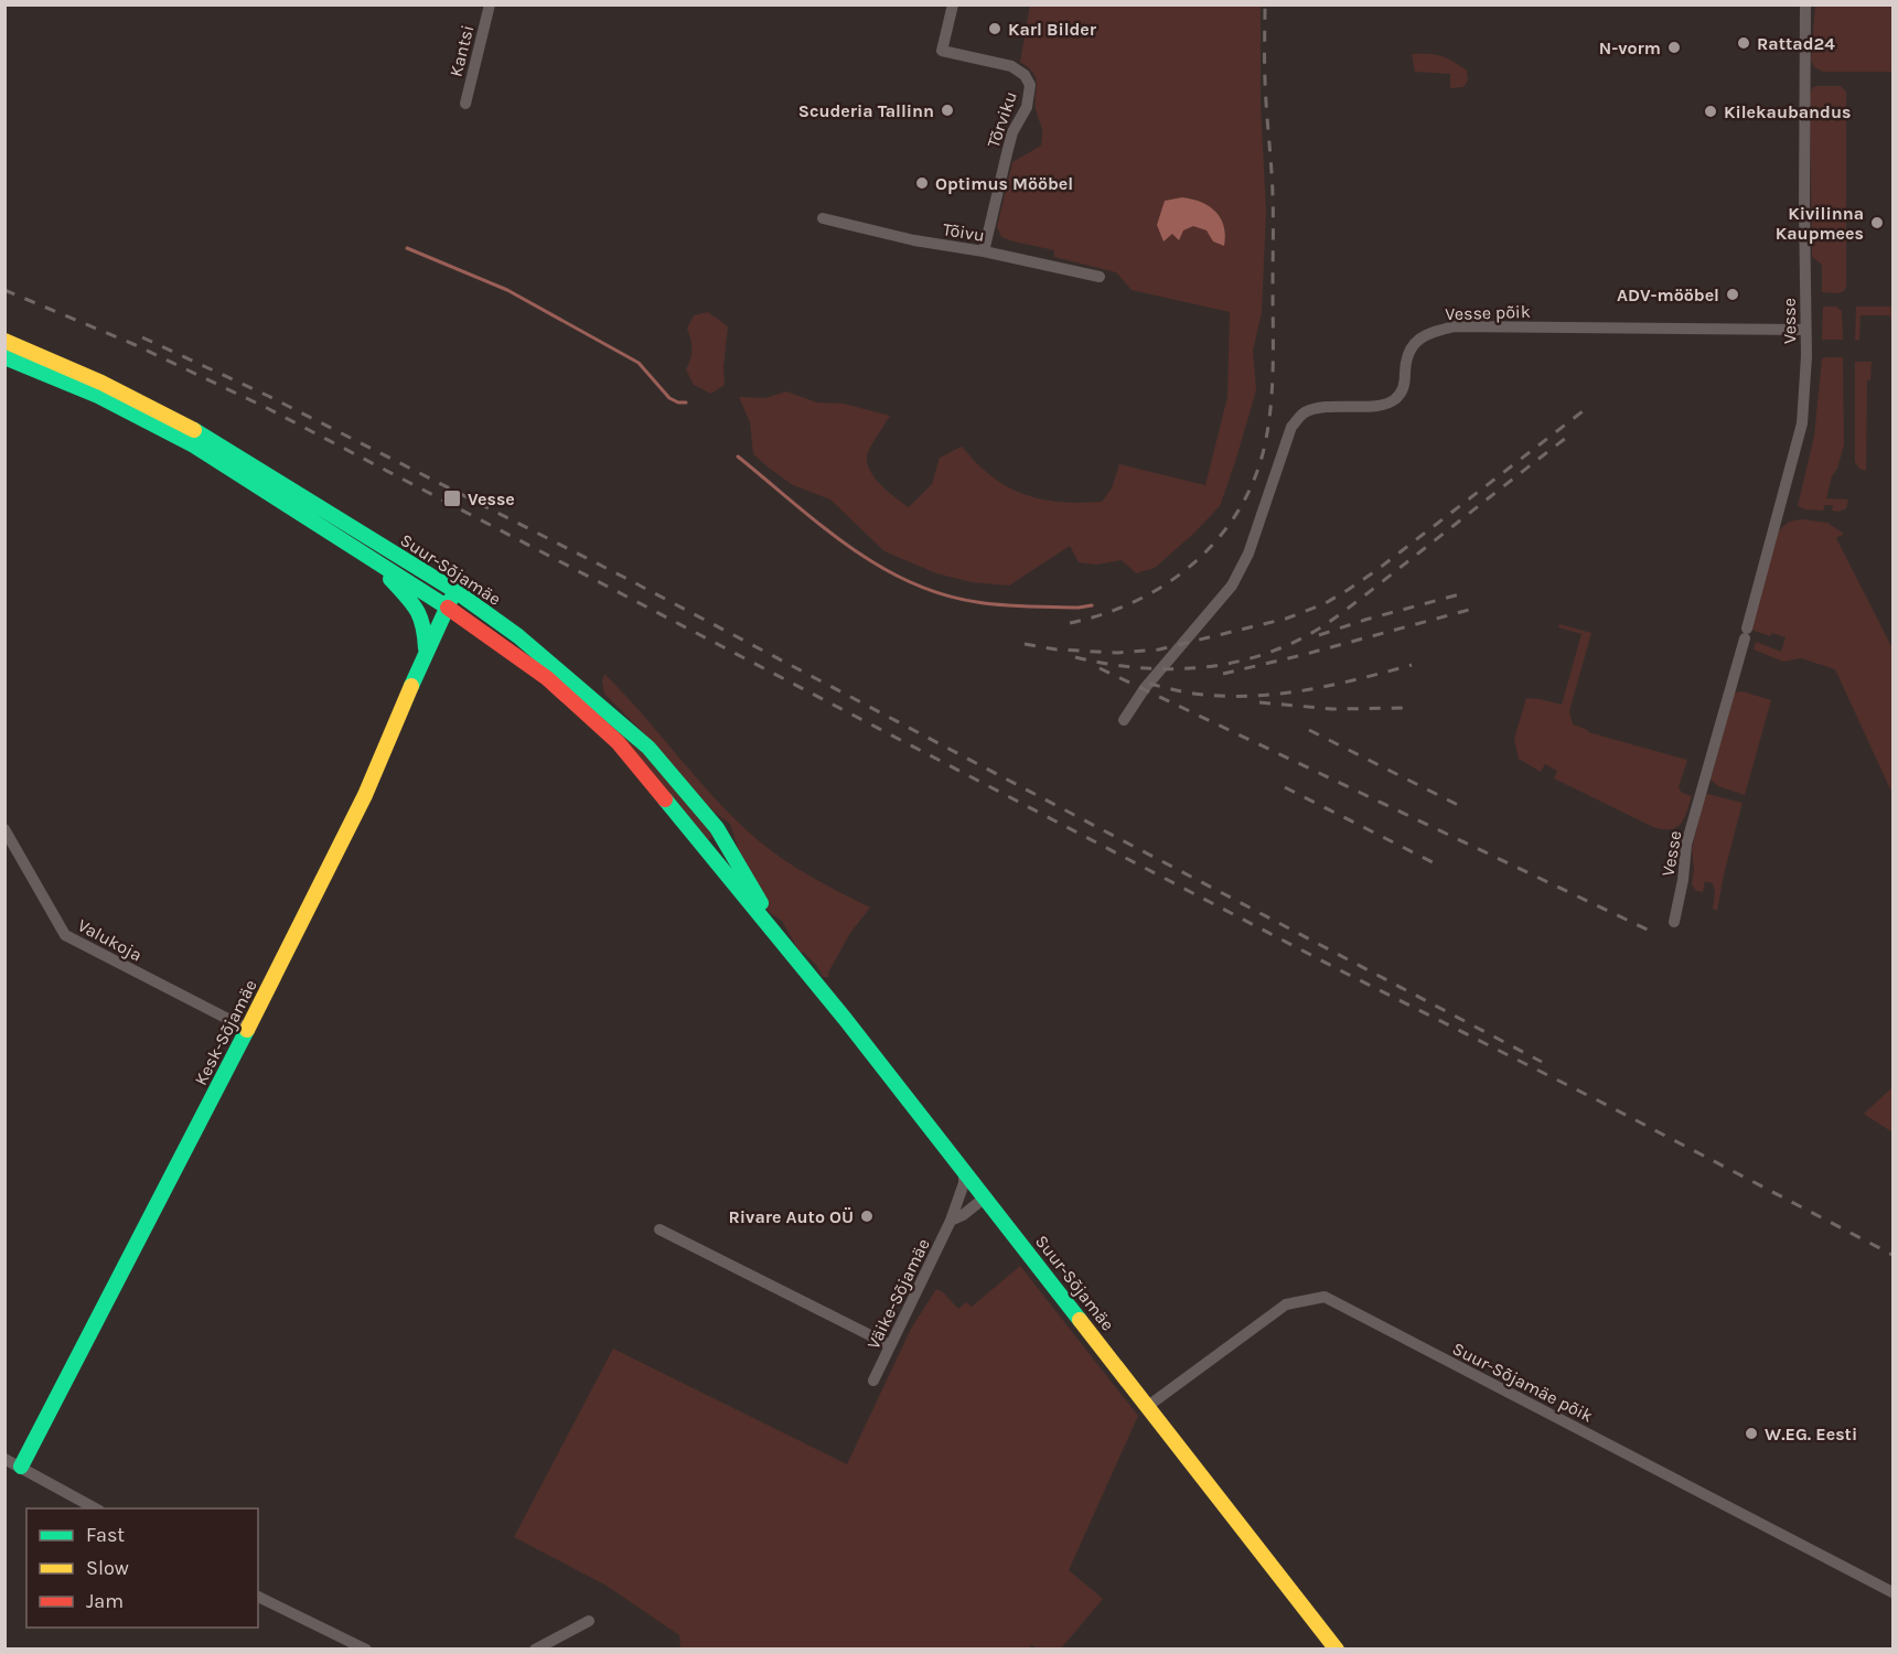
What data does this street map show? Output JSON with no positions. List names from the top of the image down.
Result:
{
  "streets": {
    "main road": ["Suur-Sõjamäe", "Kesk-Sõjamäe"],
    "street": [
      "Kantsi",
      "Tõrviku",
      "Tõivu",
      "Vesse põik",
      "Vesse",
      "Valukoja",
      "Väike-Sõjamäe",
      "Suur-Sõjamäe põik"
    ]
  },
  "crossings": [
    ["Tõrviku", "Tõivu"],
    ["Vesse põik", "Vesse"],
    ["Suur-Sõjamäe", "Kesk-Sõjamäe"],
    ["Suur-Sõjamäe", "Väike-Sõjamäe"],
    ["Suur-Sõjamäe", "Suur-Sõjamäe põik"],
    ["Valukoja", "Kesk-Sõjamäe"]
  ],
  "places": {
    "other": [
      "Karl Bilder",
      "Rattad24",
      "N-vorm",
      "Scuderia Tallinn",
      "Kilekaubandus",
      "Optimus Mööbel",
      "Kivilinna Kaupmees",
      "ADV-mööbel",
      "Rivare Auto OÜ",
      "W.EG. Eesti"
    ],
    "transit": ["Vesse"]
  },
  "legend": ["Fast", "Slow", "Jam"]
}
